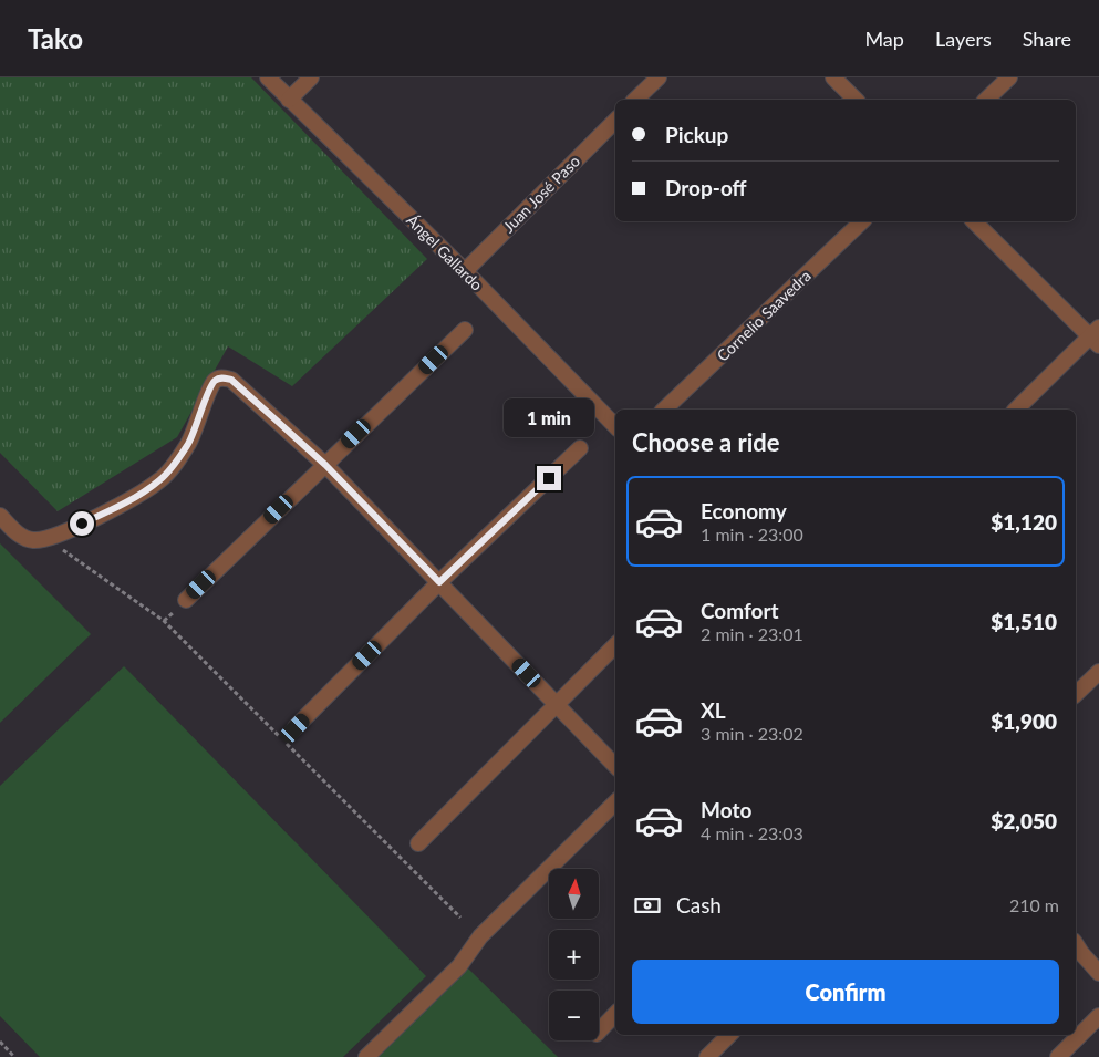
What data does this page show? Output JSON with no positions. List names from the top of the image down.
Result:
{
  "streets": {
    "street": ["Juan José Paso", "Ángel Gallardo", "Cornelio Saavedra"]
  },
  "crossings": [
    ["Juan José Paso", "Ángel Gallardo"]
  ],
  "north": "top",
  "page": {
    "header": "Tako",
    "nav": ["Map", "Layers", "Share"],
    "banner": ["Pickup", "Drop-off"],
    "bubble": "1 min",
    "heading": "Choose a ride",
    "list": [
      {
        "name": "Economy",
        "note": "1 min · 23:00",
        "value": "$1,120"
      },
      {
        "name": "Comfort",
        "note": "2 min · 23:01",
        "value": "$1,510"
      },
      {
        "name": "XL",
        "note": "3 min · 23:02",
        "value": "$1,900"
      },
      {
        "name": "Moto",
        "note": "4 min · 23:03",
        "value": "$2,050"
      }
    ],
    "map_buttons": ["+", "−"],
    "pay": ["Cash", "210 m"],
    "buttons": "Confirm"
  }
}
